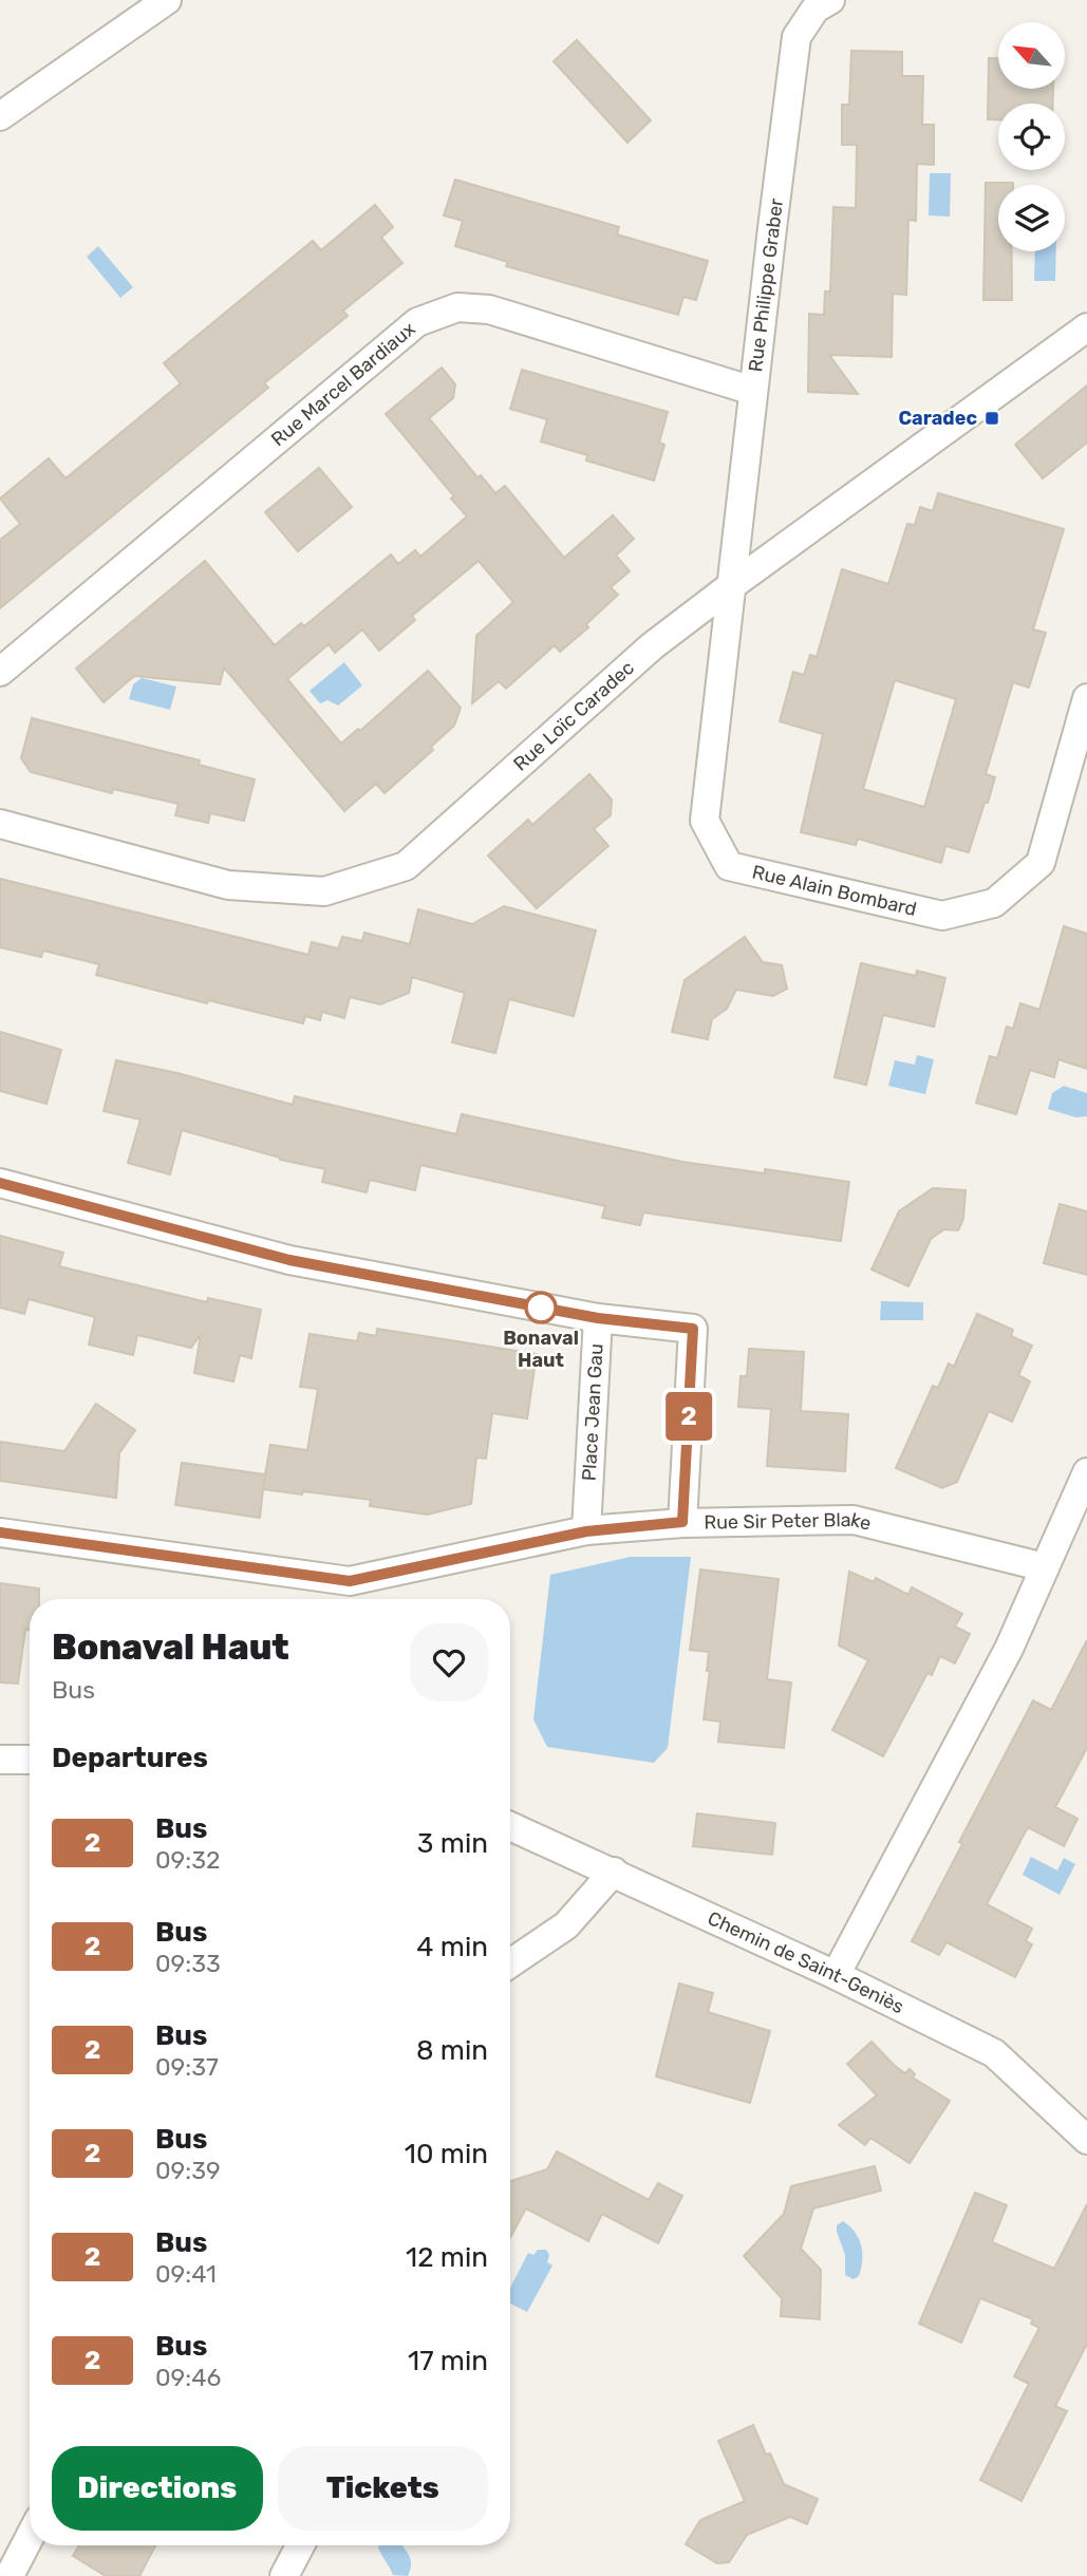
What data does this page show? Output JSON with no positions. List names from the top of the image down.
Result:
{
  "streets": {
    "street": [
      "Rue Philippe Graber",
      "Rue Marcel Bardiaux",
      "Rue Loïc Caradec",
      "Rue Alain Bombard",
      "Place Jean Gau",
      "Rue Sir Peter Blake",
      "Chemin de Saint-Geniès"
    ]
  },
  "crossings": [
    ["Rue Philippe Graber", "Rue Marcel Bardiaux"],
    ["Rue Philippe Graber", "Rue Loïc Caradec"],
    ["Rue Philippe Graber", "Rue Alain Bombard"],
    ["Rue Loïc Caradec", "Rue Alain Bombard"],
    ["Place Jean Gau", "Rue Sir Peter Blake"]
  ],
  "places": {
    "transit": ["Caradec"],
    "other": ["Bonaval Haut"]
  },
  "lines": ["bus line 2"],
  "north": "top left",
  "page": {
    "on_map": "2",
    "heading": [
      ["Bonaval Haut", "Bus"],
      "Departures"
    ],
    "list": [
      {
        "mark": "2",
        "name": "Bus",
        "note": "09:32",
        "value": "3 min"
      },
      {
        "mark": "2",
        "name": "Bus",
        "note": "09:33",
        "value": "4 min"
      },
      {
        "mark": "2",
        "name": "Bus",
        "note": "09:37",
        "value": "8 min"
      },
      {
        "mark": "2",
        "name": "Bus",
        "note": "09:39",
        "value": "10 min"
      },
      {
        "mark": "2",
        "name": "Bus",
        "note": "09:41",
        "value": "12 min"
      },
      {
        "mark": "2",
        "name": "Bus",
        "note": "09:46",
        "value": "17 min"
      }
    ],
    "buttons": ["Directions", "Tickets"]
  }
}
